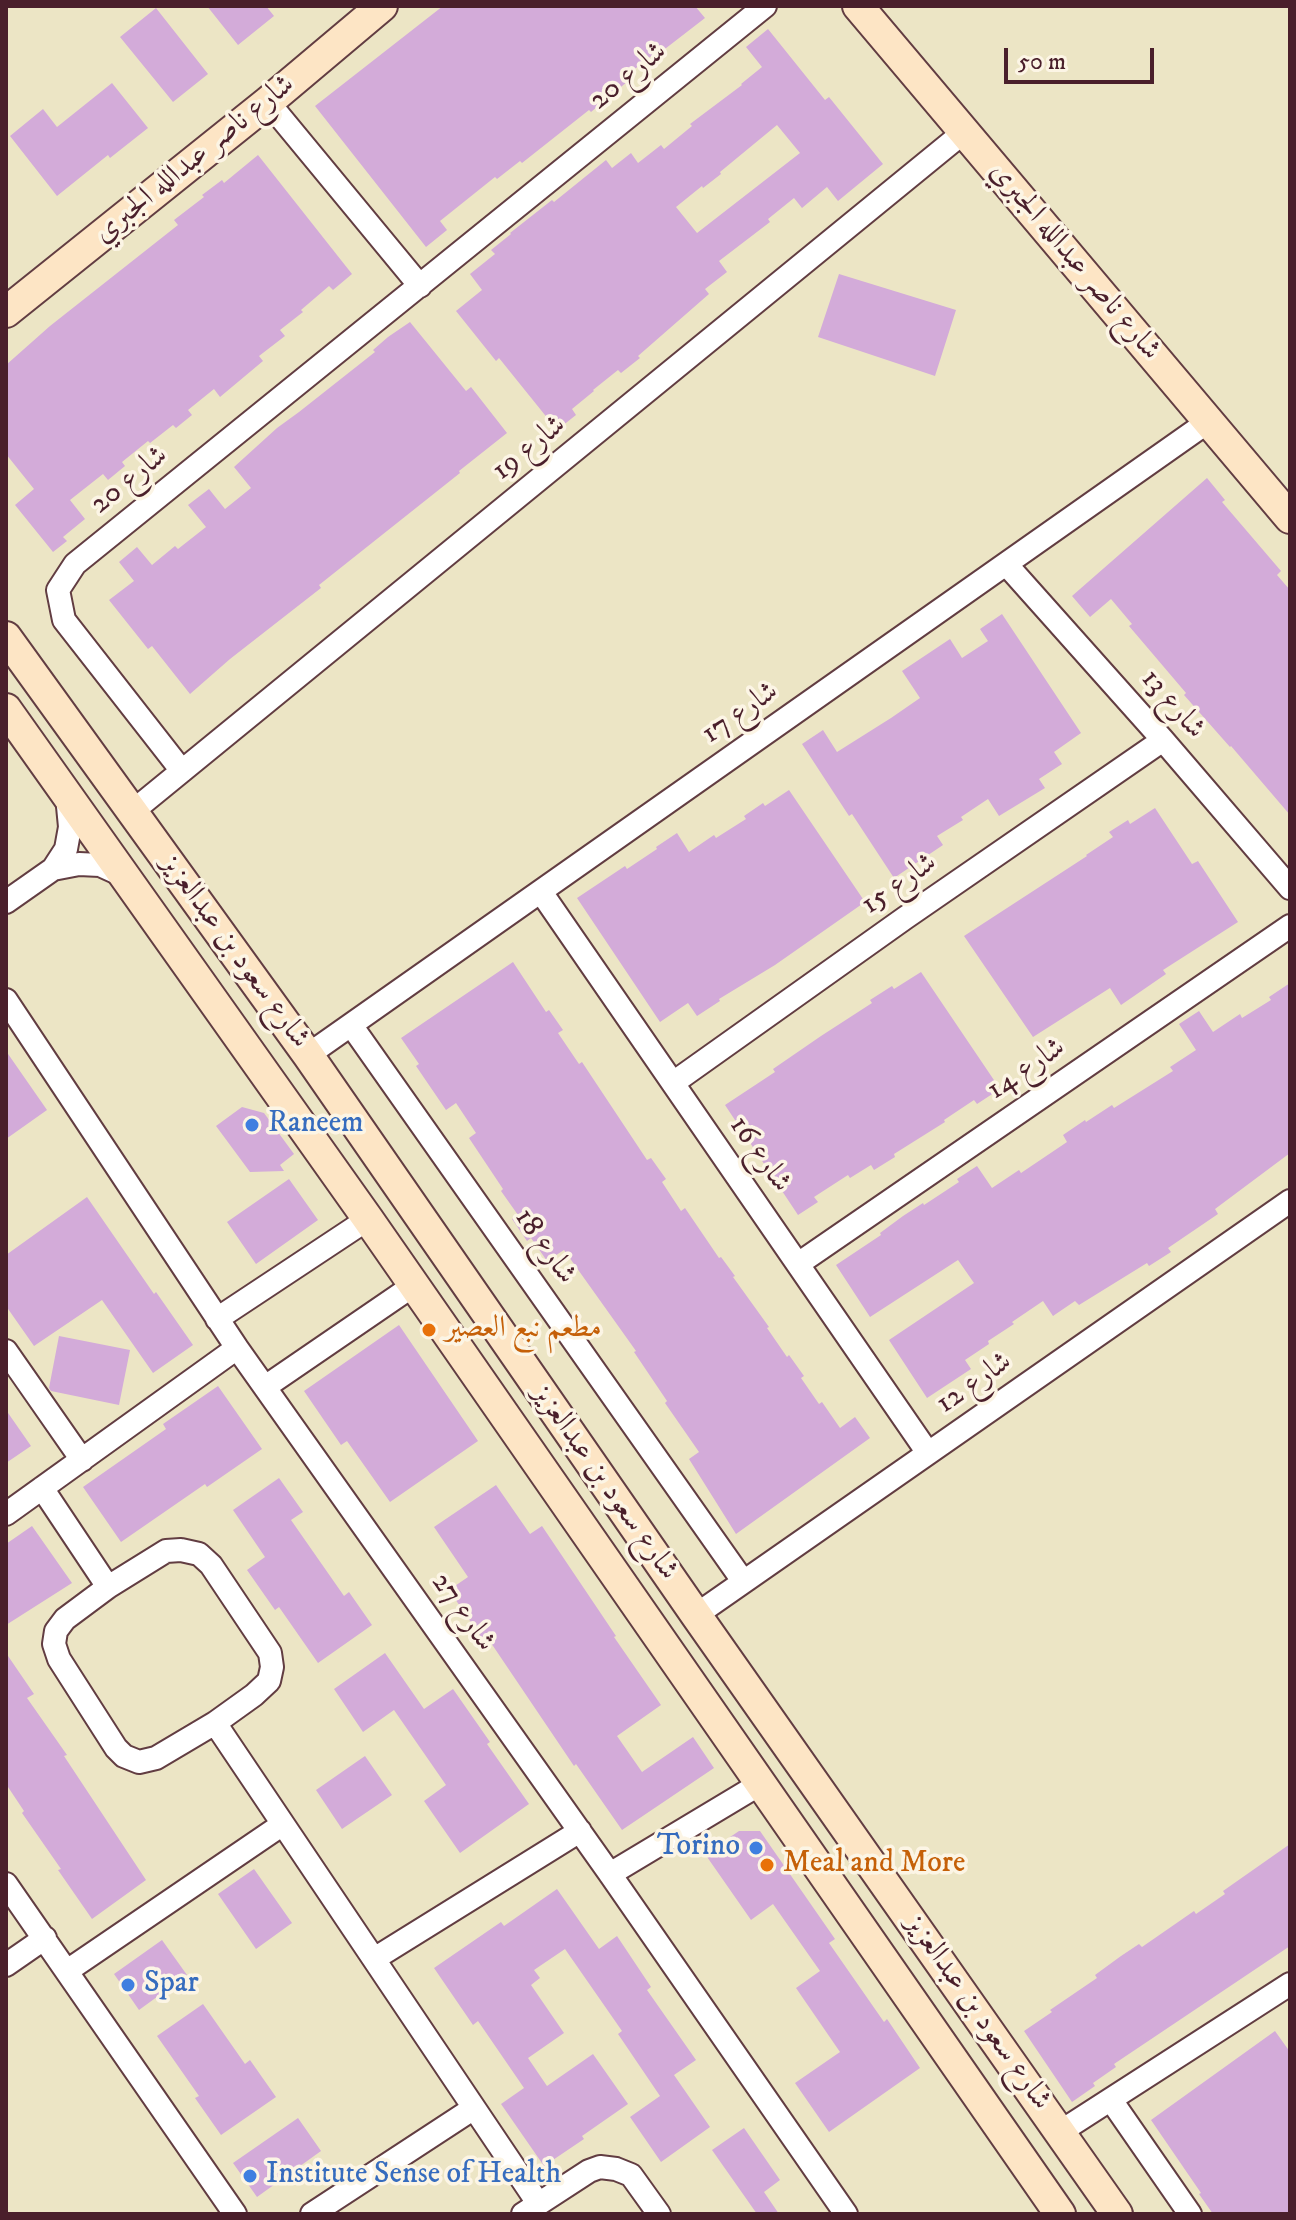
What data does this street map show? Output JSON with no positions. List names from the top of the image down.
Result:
{
  "streets": {
    "main road": ["شارع ناصر عبدالله الجبري", "شارع سعود بن عبدالعزيز"],
    "street": [
      "شارع 20",
      "شارع 19",
      "شارع 13",
      "شارع 17",
      "شارع 15",
      "شارع 14",
      "شارع 16",
      "شارع 18",
      "شارع 12",
      "شارع 27"
    ]
  },
  "crossings": [
    ["شارع 20", "شارع 19"],
    ["شارع ناصر عبدالله الجبري", "شارع 19"],
    ["شارع ناصر عبدالله الجبري", "شارع 17"],
    ["شارع 19", "شارع سعود بن عبدالعزيز"],
    ["شارع 13", "شارع 17"],
    ["شارع 13", "شارع 15"],
    ["شارع 17", "شارع سعود بن عبدالعزيز"],
    ["شارع 17", "شارع 16"],
    ["شارع 17", "شارع 18"],
    ["شارع 15", "شارع 16"],
    ["شارع سعود بن عبدالعزيز", "شارع 12"],
    ["شارع 14", "شارع 16"],
    ["شارع 16", "شارع 12"],
    ["شارع 18", "شارع 12"]
  ],
  "places": [
    "Raneem",
    "مطعم نبع العصير",
    "Torino",
    "Meal and More",
    "Spar",
    "Institute Sense of Health"
  ],
  "scale_bar": "50 m"
}
